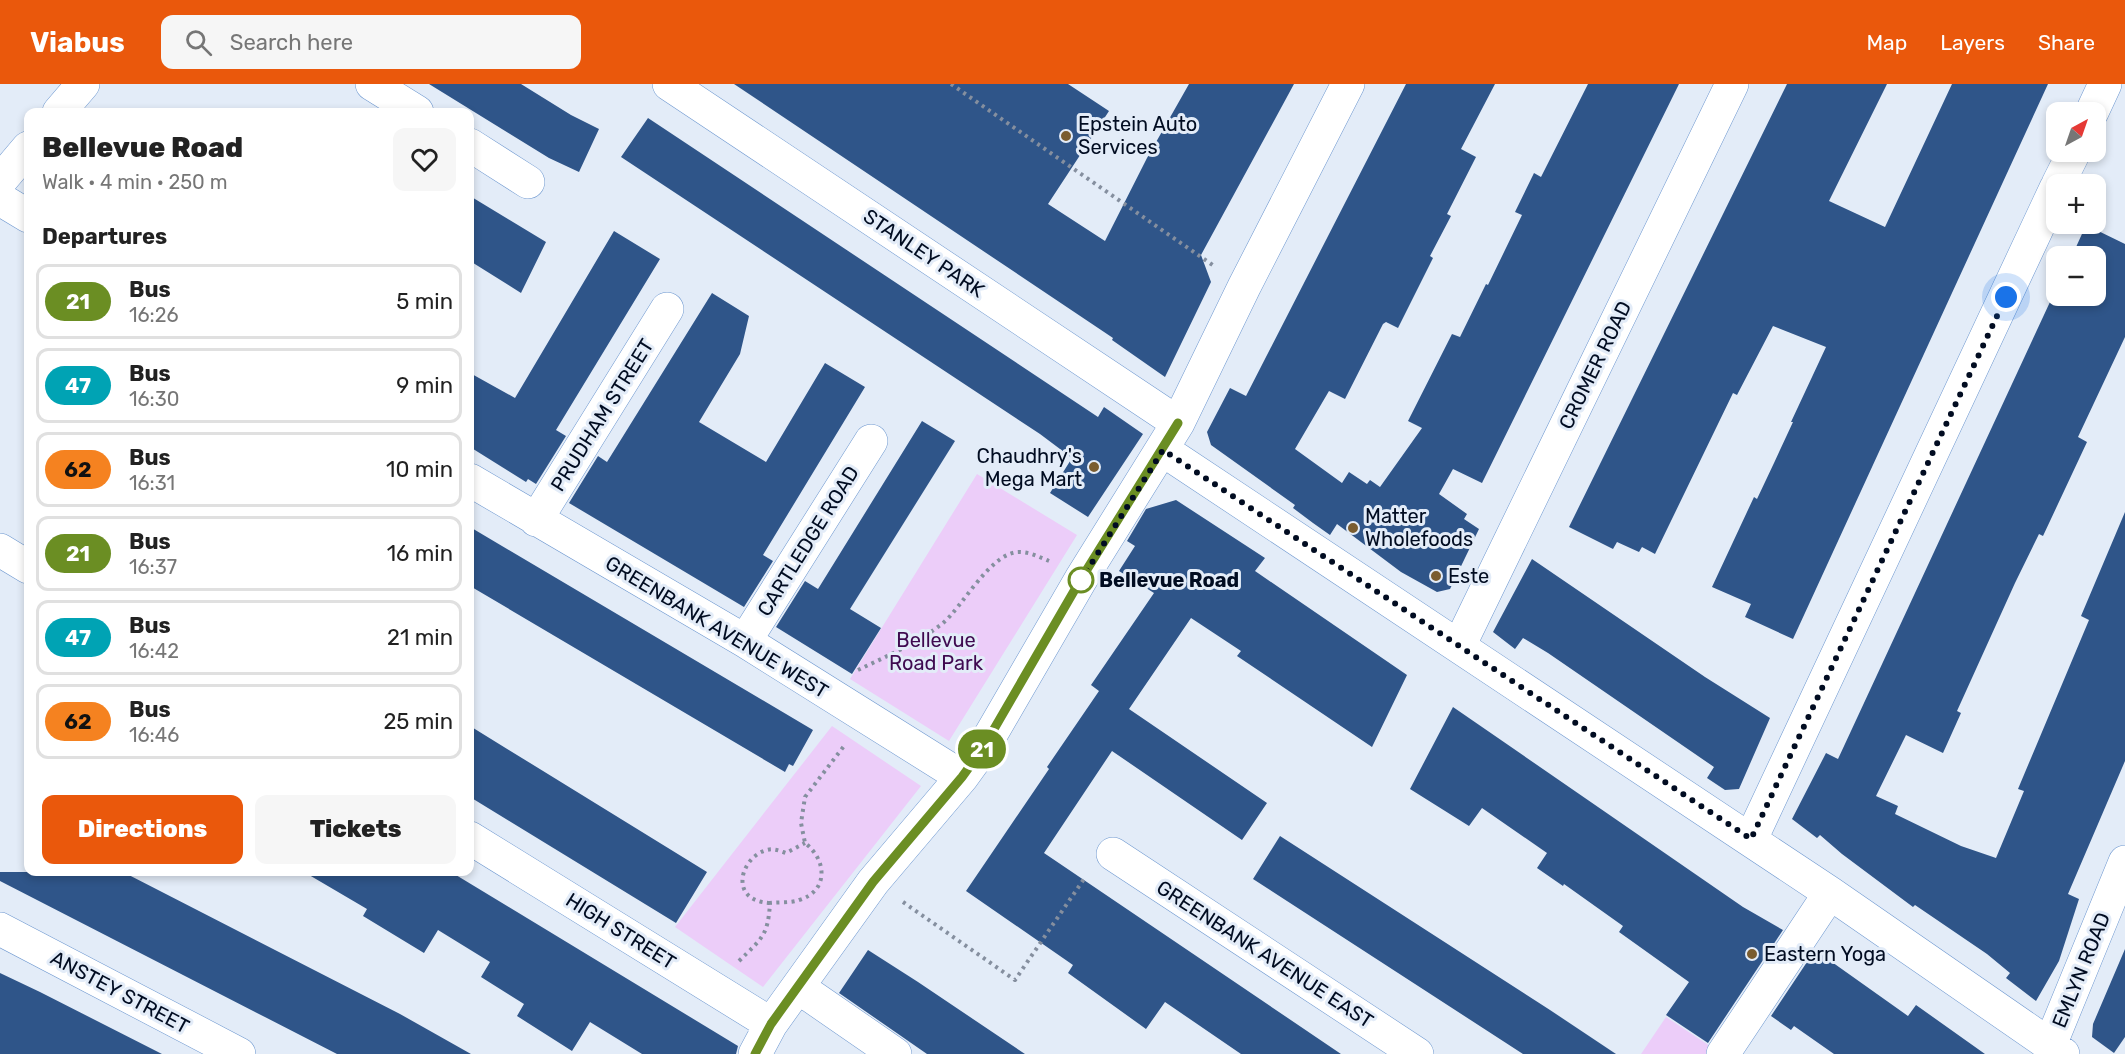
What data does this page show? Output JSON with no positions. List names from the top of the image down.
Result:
{
  "streets": {
    "street": [
      "STANLEY PARK",
      "CROMER ROAD",
      "PRUDHAM STREET",
      "CARTLEDGE ROAD",
      "GREENBANK AVENUE WEST",
      "HIGH STREET",
      "GREENBANK AVENUE EAST",
      "EMLYN ROAD",
      "ANSTEY STREET"
    ]
  },
  "crossings": [
    ["STANLEY PARK", "CROMER ROAD"],
    ["STANLEY PARK", "EMLYN ROAD"],
    ["PRUDHAM STREET", "GREENBANK AVENUE WEST"],
    ["CARTLEDGE ROAD", "GREENBANK AVENUE WEST"]
  ],
  "parks": ["Bellevue Road Park"],
  "places": [
    "Epstein Auto Services",
    "Chaudhry's Mega Mart",
    "Matter Wholefoods",
    "Este",
    "Bellevue Road",
    "Eastern Yoga"
  ],
  "lines": ["bus line 21"],
  "north": "top right",
  "page": {
    "header": "Viabus",
    "search": "Search here",
    "nav": ["Map", "Layers", "Share"],
    "on_map": "21",
    "map_buttons": ["+", "−"],
    "heading": [
      ["Bellevue Road", "Walk · 4 min · 250 m"],
      "Departures"
    ],
    "list": [
      {
        "mark": "21",
        "name": "Bus",
        "note": "16:26",
        "value": "5 min"
      },
      {
        "mark": "47",
        "name": "Bus",
        "note": "16:30",
        "value": "9 min"
      },
      {
        "mark": "62",
        "name": "Bus",
        "note": "16:31",
        "value": "10 min"
      },
      {
        "mark": "21",
        "name": "Bus",
        "note": "16:37",
        "value": "16 min"
      },
      {
        "mark": "47",
        "name": "Bus",
        "note": "16:42",
        "value": "21 min"
      },
      {
        "mark": "62",
        "name": "Bus",
        "note": "16:46",
        "value": "25 min"
      }
    ],
    "buttons": ["Directions", "Tickets"]
  }
}
